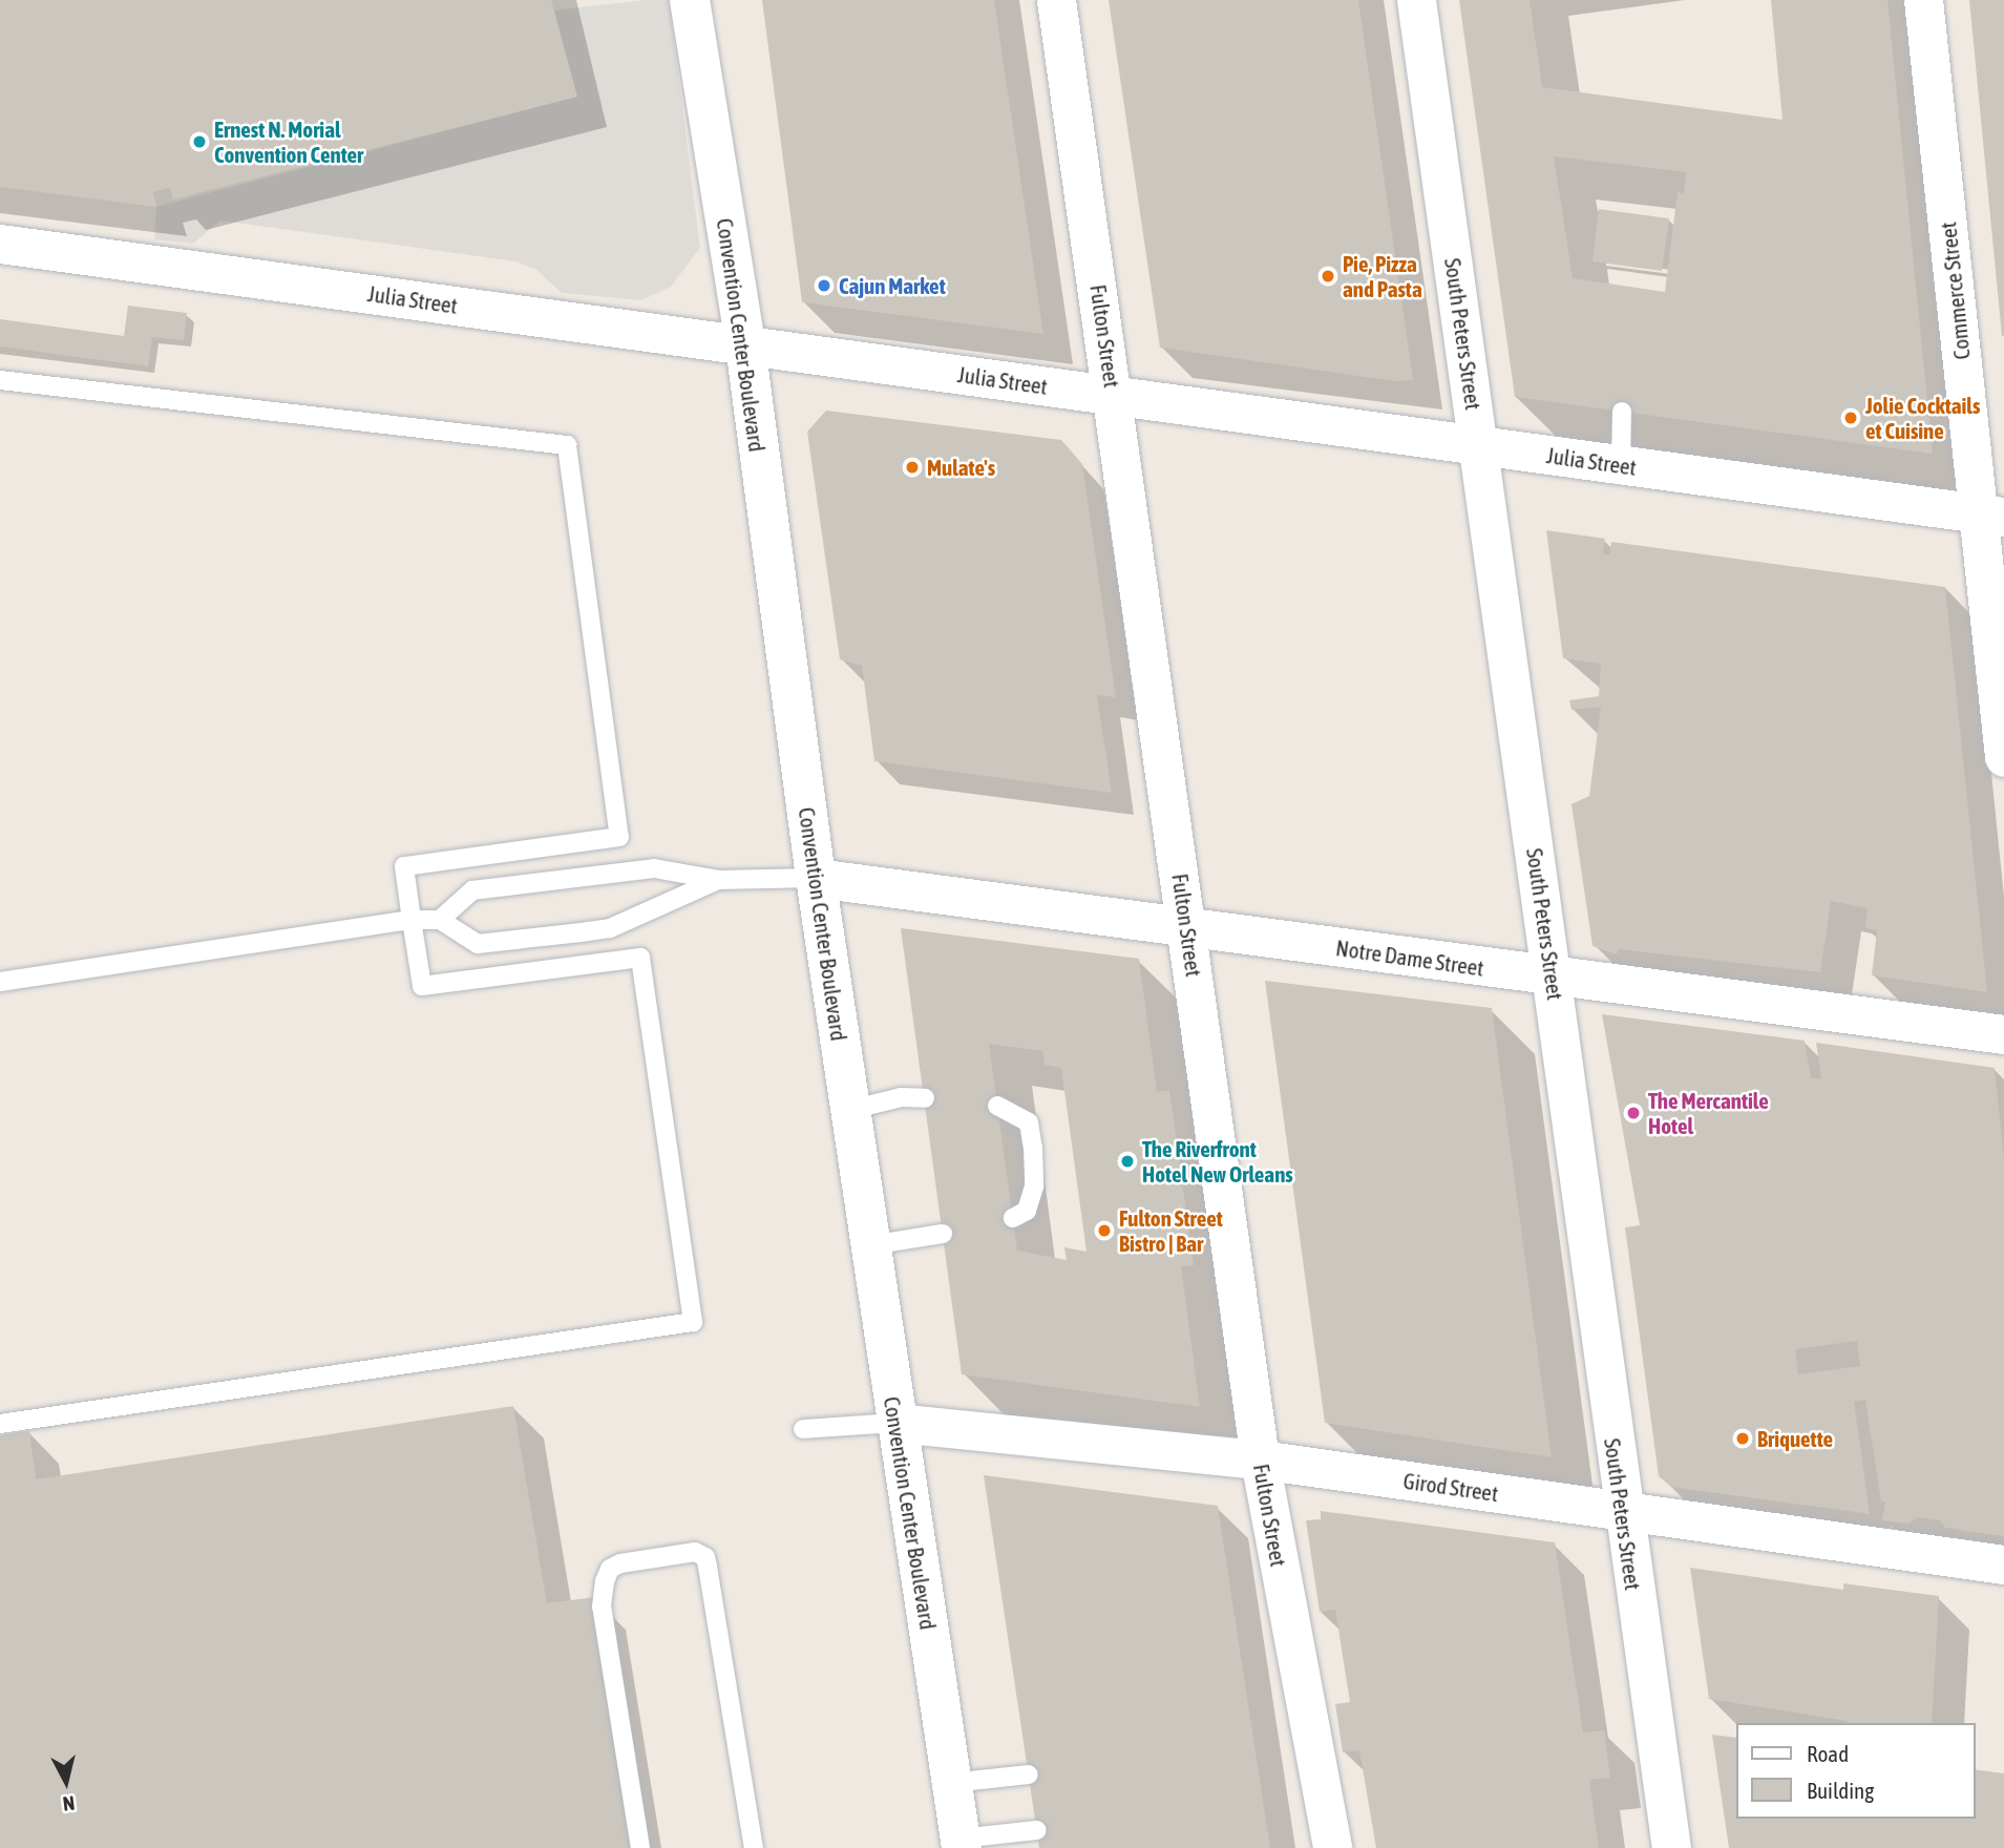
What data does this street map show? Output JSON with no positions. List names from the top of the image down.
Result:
{
  "streets": {
    "street": [
      "Commerce Street",
      "Julia Street",
      "South Peters Street",
      "Convention Center Boulevard",
      "Fulton Street",
      "Notre Dame Street",
      "Girod Street"
    ]
  },
  "crossings": [
    ["Commerce Street", "Julia Street"],
    ["Julia Street", "South Peters Street"],
    ["Julia Street", "Convention Center Boulevard"],
    ["Julia Street", "Fulton Street"],
    ["South Peters Street", "Notre Dame Street"],
    ["South Peters Street", "Girod Street"],
    ["Convention Center Boulevard", "Notre Dame Street"],
    ["Convention Center Boulevard", "Girod Street"],
    ["Fulton Street", "Notre Dame Street"],
    ["Fulton Street", "Girod Street"]
  ],
  "places": [
    "Ernest N. Morial Convention Center",
    "Pie, Pizza and Pasta",
    "Cajun Market",
    "Jolie Cocktails et Cuisine",
    "Mulate's",
    "The Mercantile Hotel",
    "The Riverfront Hotel New Orleans",
    "Fulton Street Bistro | Bar",
    "Briquette"
  ],
  "legend": ["Road", "Building"],
  "north": "bottom"
}
